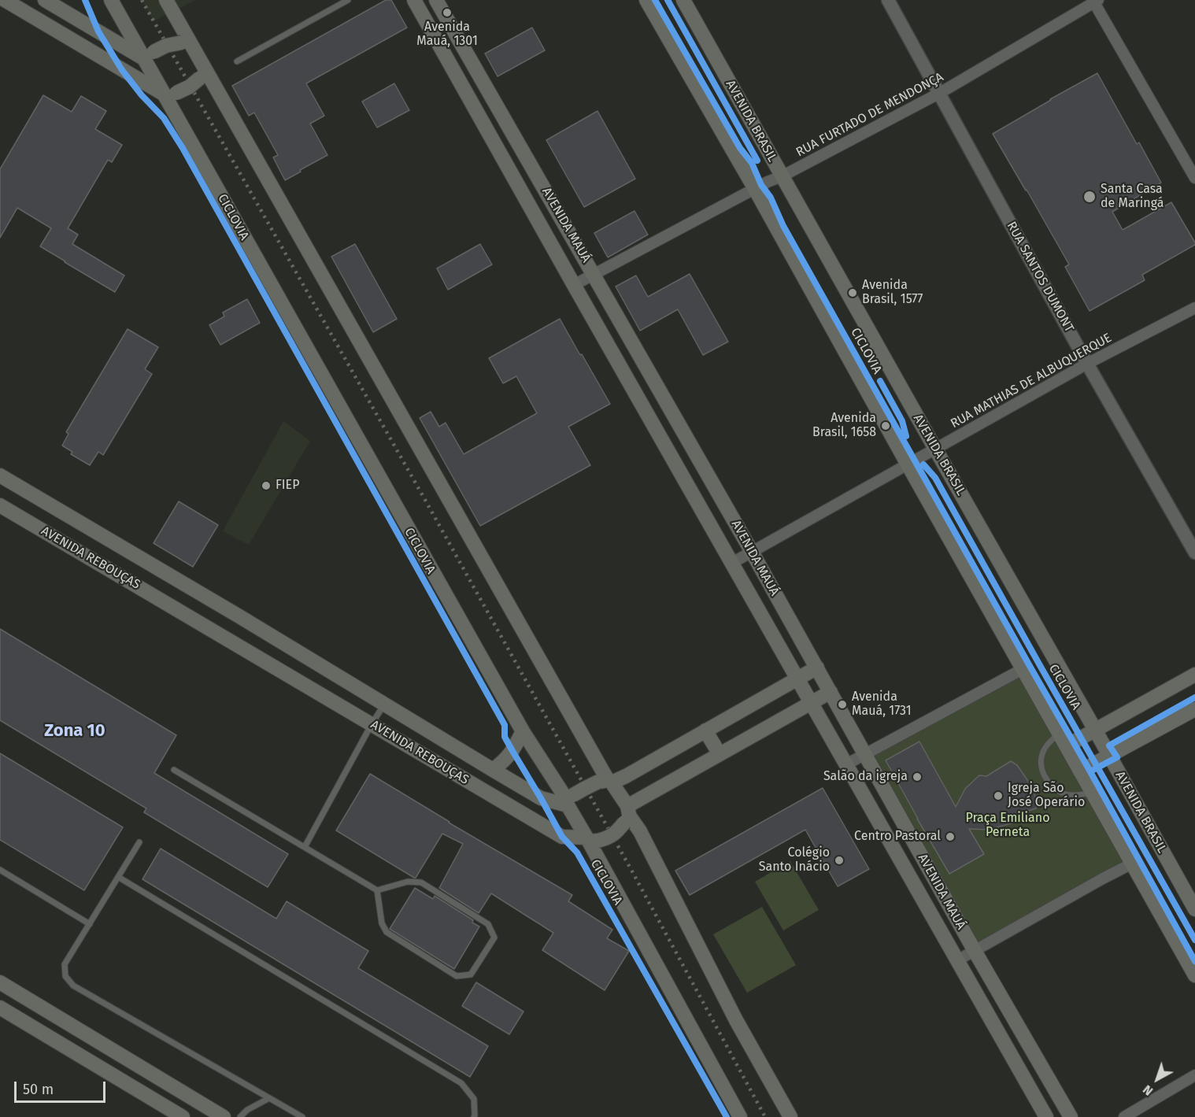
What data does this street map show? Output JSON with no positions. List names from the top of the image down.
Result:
{
  "streets": {
    "main road": ["AVENIDA BRASIL", "AVENIDA MAUÁ", "AVENIDA REBOUÇAS"],
    "street": ["RUA FURTADO DE MENDONÇA", "RUA SANTOS DUMONT", "RUA MATHIAS DE ALBUQUERQUE"],
    "cycle path": ["CICLOVIA"]
  },
  "crossings": [
    ["RUA FURTADO DE MENDONÇA", "AVENIDA BRASIL"],
    ["RUA FURTADO DE MENDONÇA", "AVENIDA MAUÁ"],
    ["RUA FURTADO DE MENDONÇA", "RUA SANTOS DUMONT"],
    ["AVENIDA BRASIL", "RUA MATHIAS DE ALBUQUERQUE"],
    ["AVENIDA MAUÁ", "RUA MATHIAS DE ALBUQUERQUE"],
    ["AVENIDA MAUÁ", "AVENIDA REBOUÇAS"],
    ["RUA SANTOS DUMONT", "RUA MATHIAS DE ALBUQUERQUE"]
  ],
  "districts": ["Zona 10"],
  "parks": ["Praça Emiliano Perneta"],
  "places": [
    "Avenida Mauá, 1301",
    "Santa Casa de Maringá",
    "Avenida Brasil, 1577",
    "Avenida Brasil, 1658",
    "FIEP",
    "Avenida Mauá, 1731",
    "Salão da igreja",
    "Igreja São José Operário",
    "Centro Pastoral",
    "Colégio Santo Inácio"
  ],
  "scale_bar": "50 m",
  "north": "bottom left"
}
